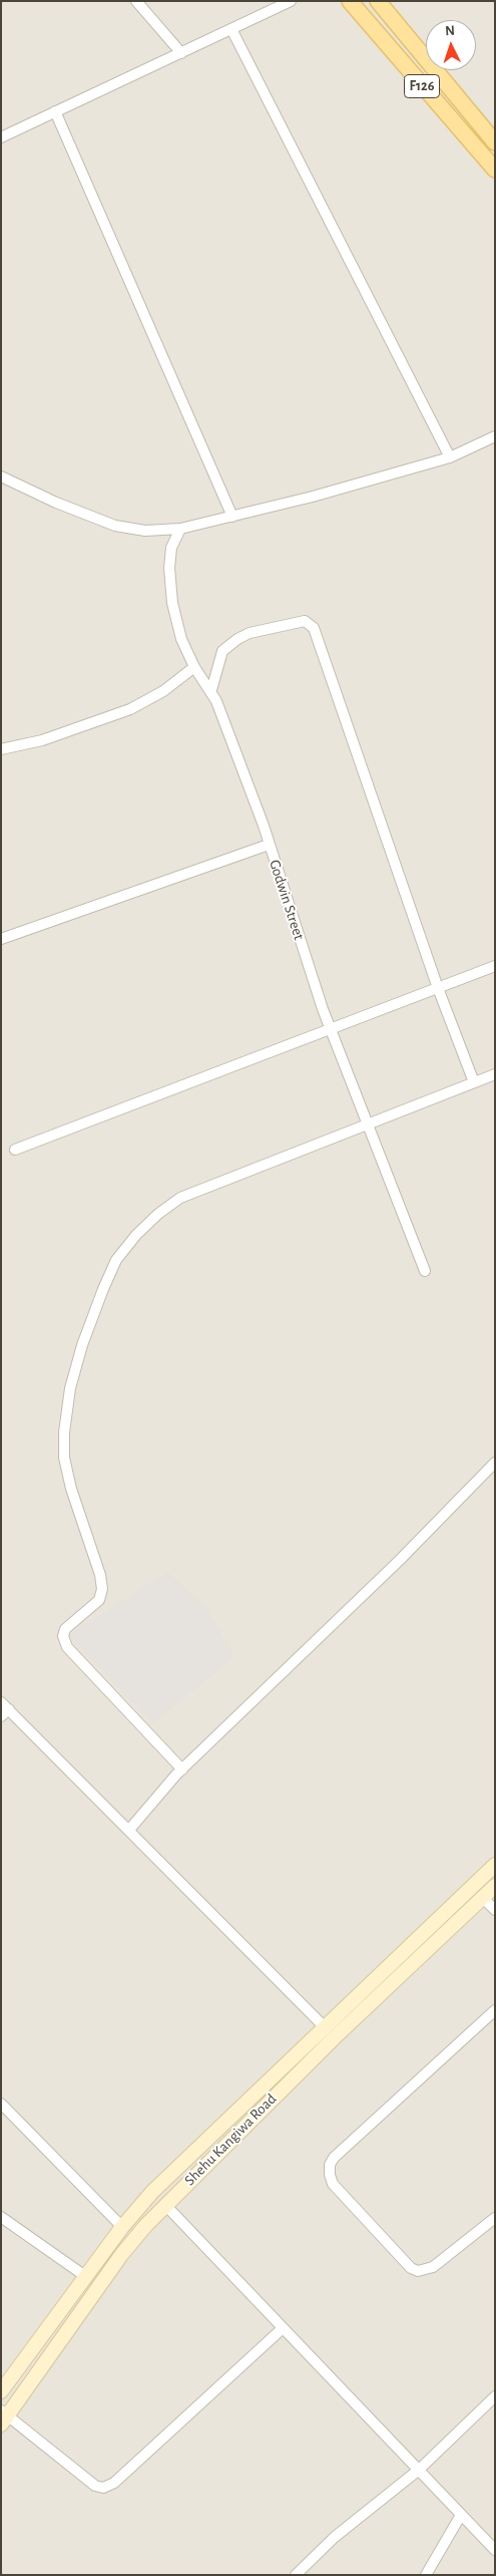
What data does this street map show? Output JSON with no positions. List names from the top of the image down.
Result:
{
  "streets": {
    "main road": ["F126", "Shehu Kangiwa Road"],
    "street": ["Godwin Street"]
  },
  "north": "top"
}
